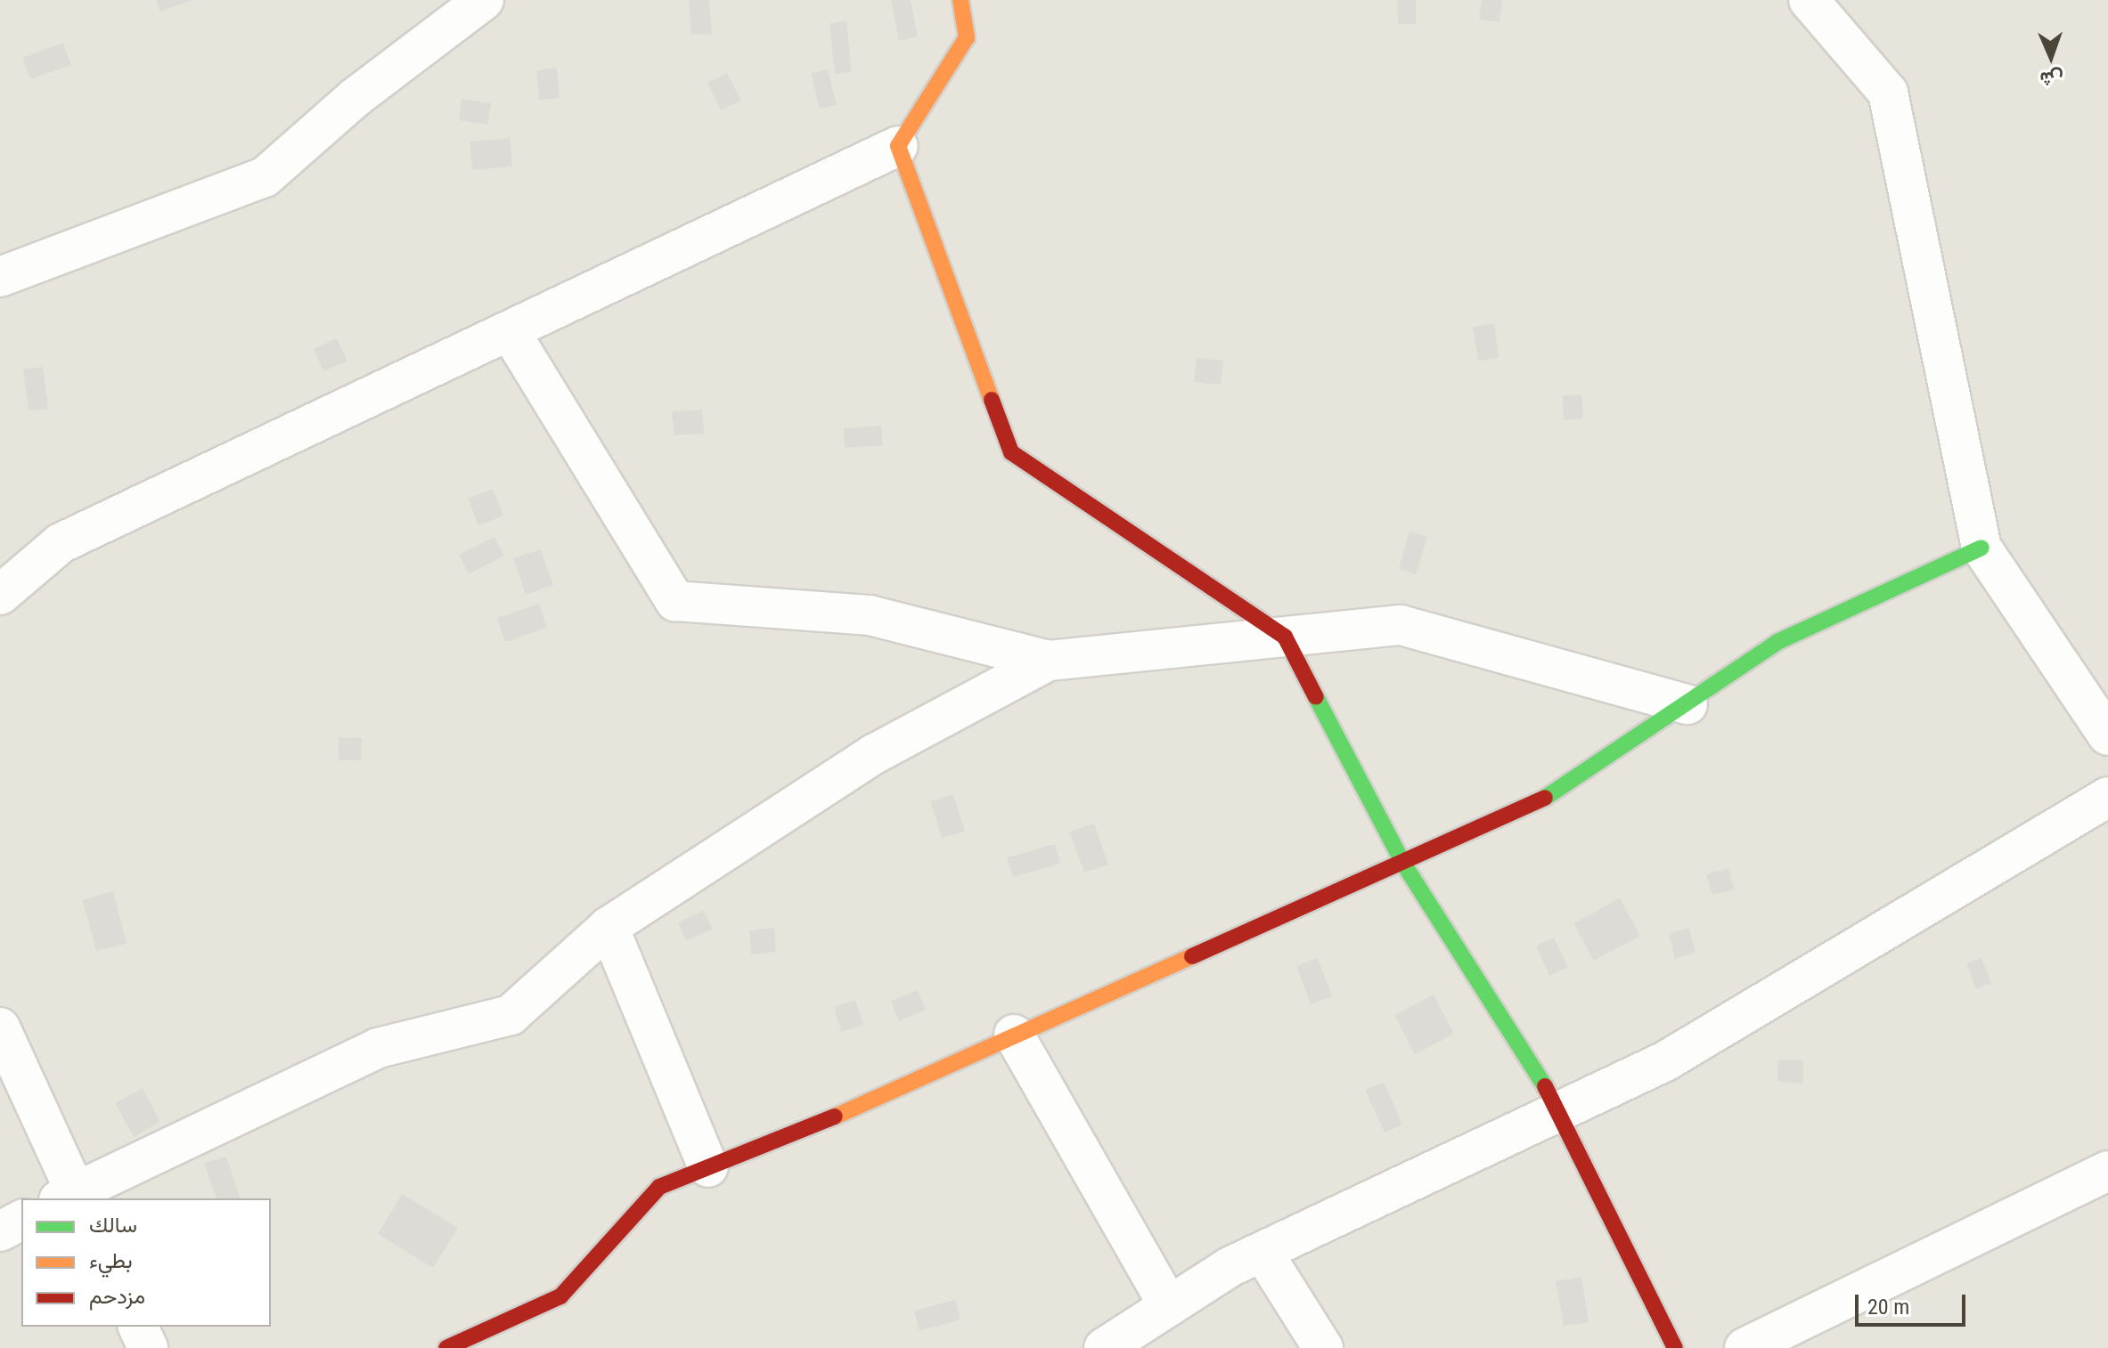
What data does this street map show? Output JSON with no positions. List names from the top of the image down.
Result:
{
  "legend": ["سالك", "بطيء", "مزدحم"],
  "scale_bar": "20 m",
  "north": "bottom"
}
